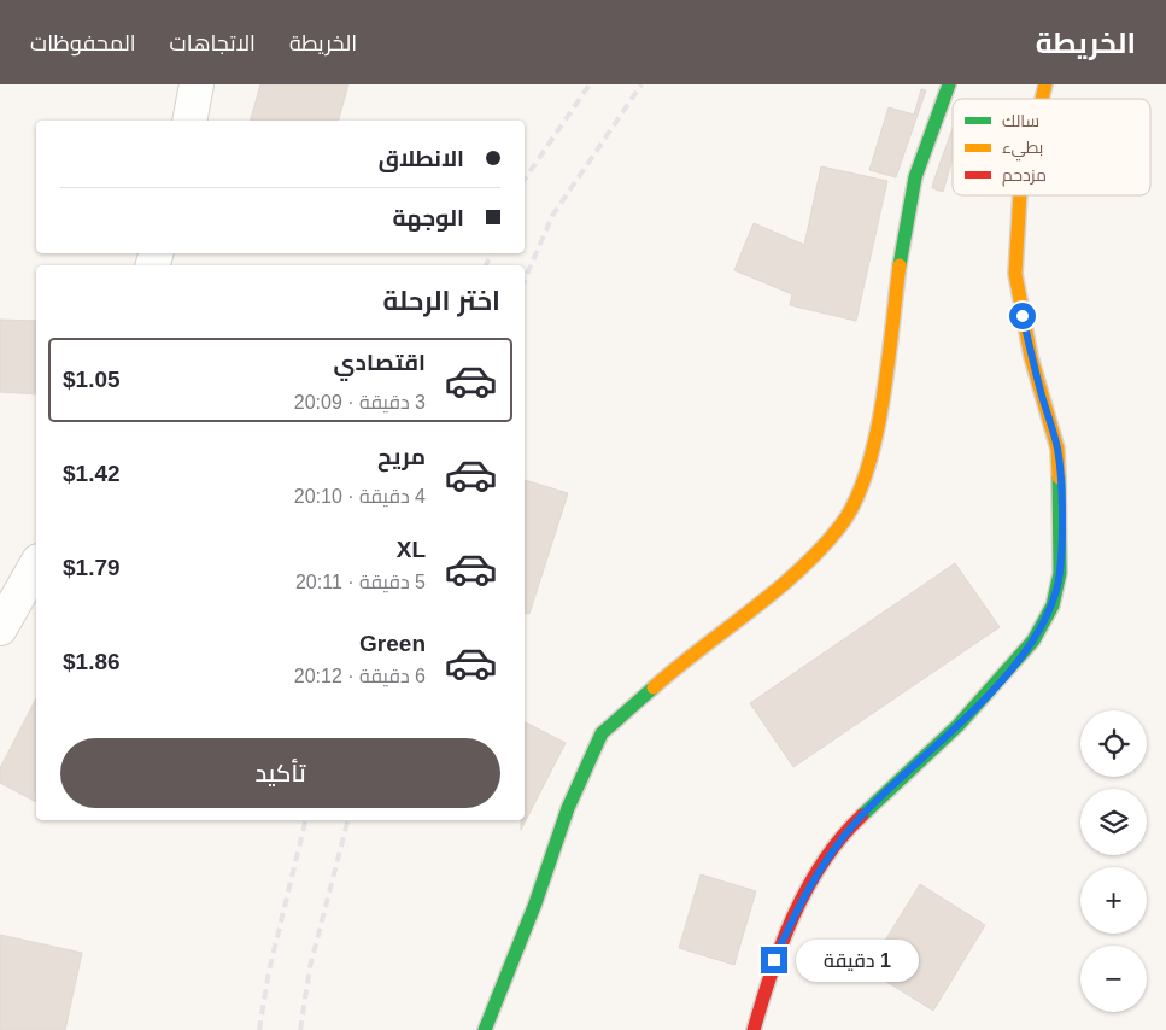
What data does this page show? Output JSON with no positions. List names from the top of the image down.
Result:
{
  "legend": ["سالك", "بطيء", "مزدحم"],
  "page": {
    "header": "الخريطة",
    "nav": ["الخريطة", "الاتجاهات", "المحفوظات"],
    "banner": ["الانطلاق", "الوجهة"],
    "heading": "اختر الرحلة",
    "list": [
      {
        "name": "اقتصادي",
        "note": "3 دقيقة · 20:09",
        "value": "$1.05"
      },
      {
        "name": "مريح",
        "note": "4 دقيقة · 20:10",
        "value": "$1.42"
      },
      {
        "name": "XL",
        "note": "5 دقيقة · 20:11",
        "value": "$1.79"
      },
      {
        "name": "Green",
        "note": "6 دقيقة · 20:12",
        "value": "$1.86"
      }
    ],
    "map_buttons": ["+", "−"],
    "buttons": "تأكيد",
    "bubble": "1 دقيقة"
  }
}
